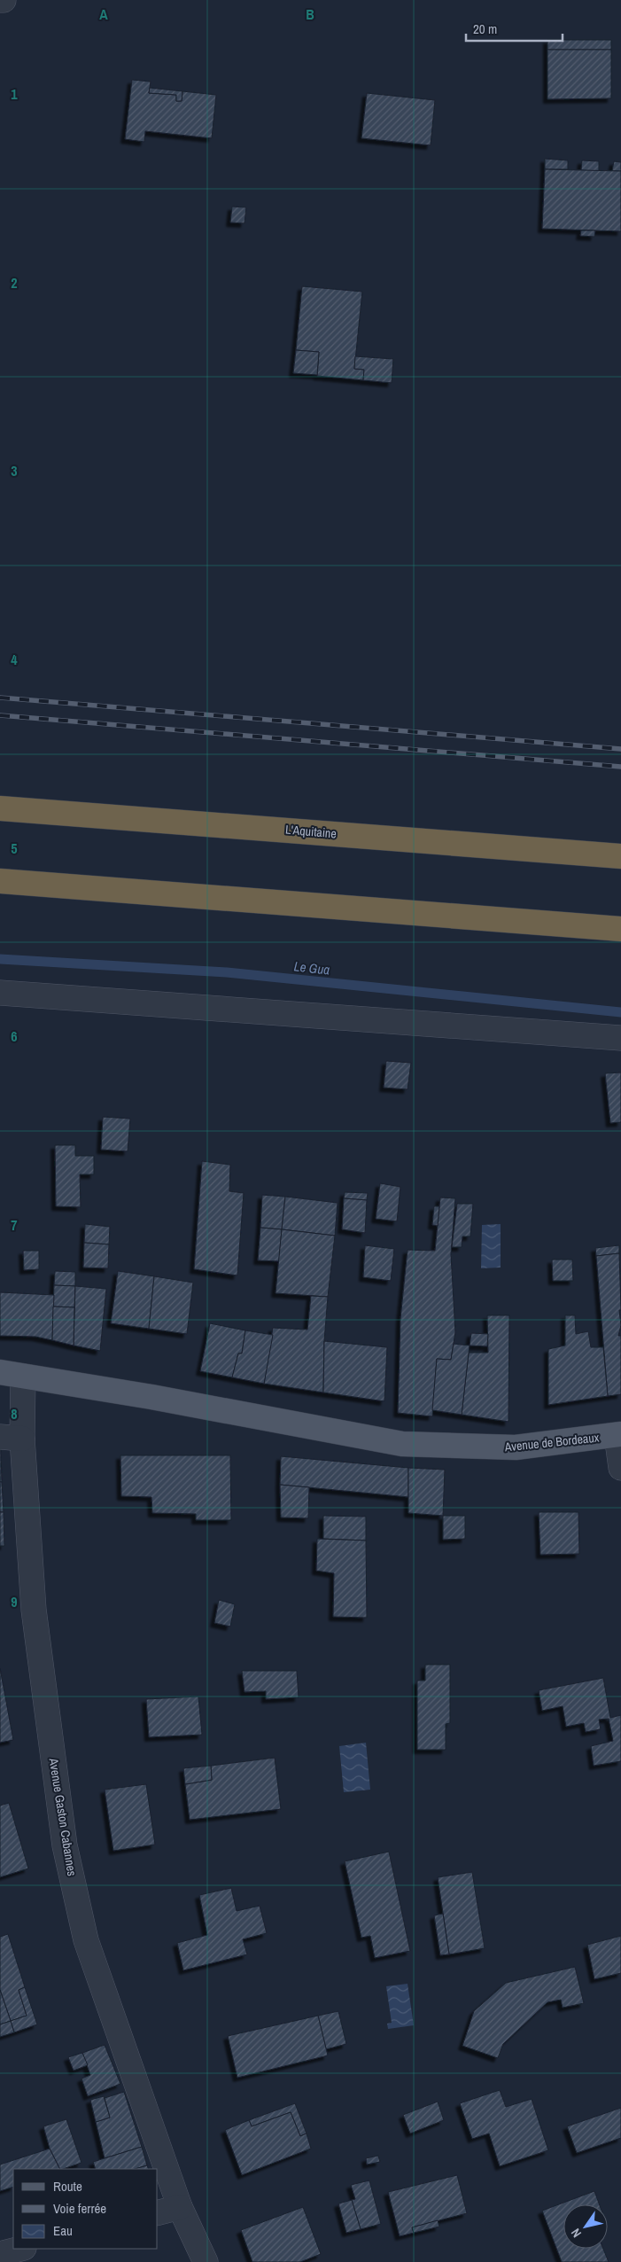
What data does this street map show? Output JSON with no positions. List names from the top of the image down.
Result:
{
  "streets": {
    "highway": ["L'Aquitaine"],
    "main road": ["Avenue de Bordeaux"],
    "street": ["Avenue Gaston Cabannes"]
  },
  "crossings": [
    ["Avenue de Bordeaux", "Avenue Gaston Cabannes"]
  ],
  "water": ["Le Gua"],
  "legend": ["Route", "Voie ferrée", "Eau"],
  "scale_bar": "20 m",
  "north": "bottom left",
  "grid": {
    "columns": ["A", "B"],
    "rows": [
      "1",
      "2",
      "3",
      "4",
      "5",
      "6",
      "7",
      "8",
      "9"
    ]
  }
}
